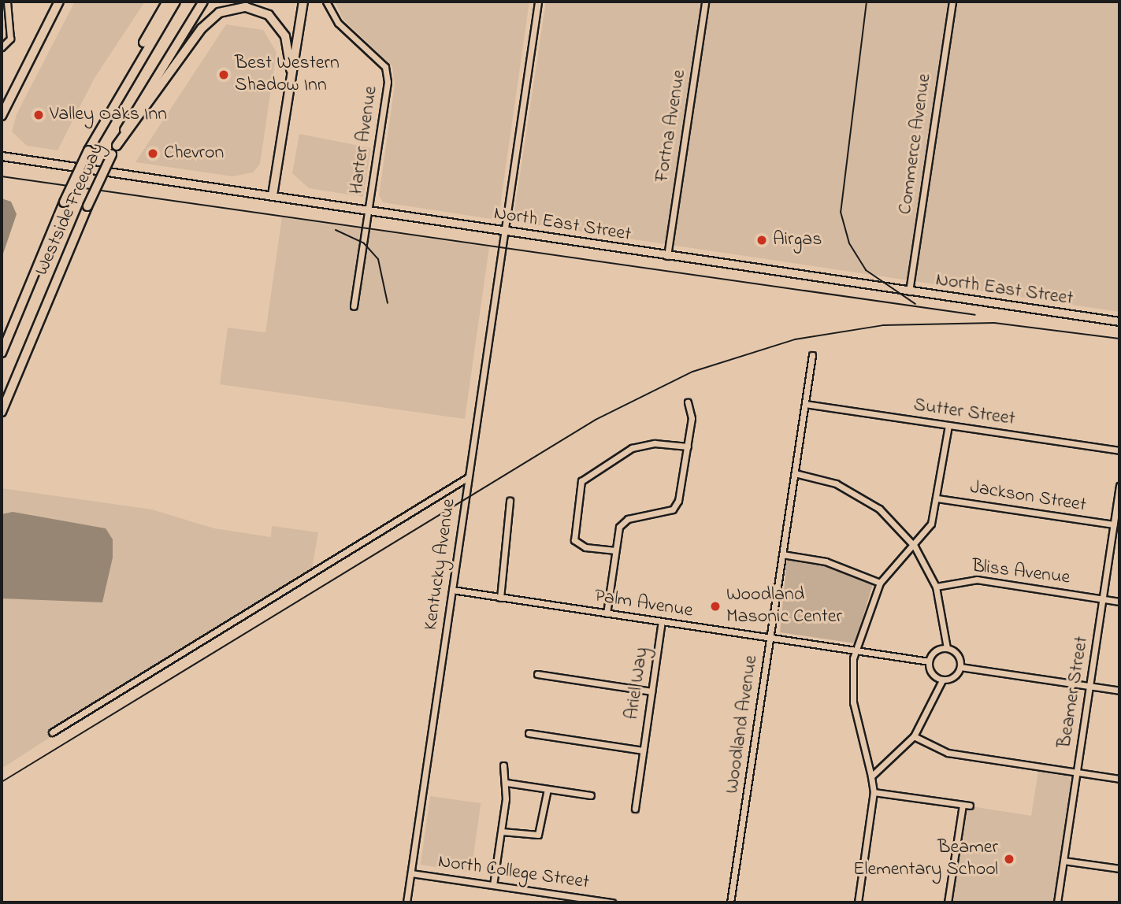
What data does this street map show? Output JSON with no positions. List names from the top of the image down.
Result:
{
  "streets": {
    "highway": ["Westside Freeway"],
    "main road": ["North East Street"],
    "street": [
      "Fortna Avenue",
      "Harter Avenue",
      "Commerce Avenue",
      "Sutter Street",
      "Jackson Street",
      "Kentucky Avenue",
      "Bliss Avenue",
      "Palm Avenue",
      "Ariel Way",
      "Beamer Street",
      "Woodland Avenue",
      "North College Street"
    ]
  },
  "crossings": [
    ["Fortna Avenue", "North East Street"],
    ["Harter Avenue", "North East Street"],
    ["Commerce Avenue", "North East Street"],
    ["North East Street", "Kentucky Avenue"],
    ["Sutter Street", "Woodland Avenue"],
    ["Jackson Street", "Beamer Street"],
    ["Kentucky Avenue", "Palm Avenue"],
    ["Kentucky Avenue", "North College Street"],
    ["Bliss Avenue", "Beamer Street"],
    ["Palm Avenue", "Ariel Way"],
    ["Palm Avenue", "Woodland Avenue"]
  ],
  "places": [
    "Best Western Shadow Inn",
    "Valley Oaks Inn",
    "Chevron",
    "Airgas",
    "Woodland Masonic Center",
    "Beamer Elementary School"
  ]
}
